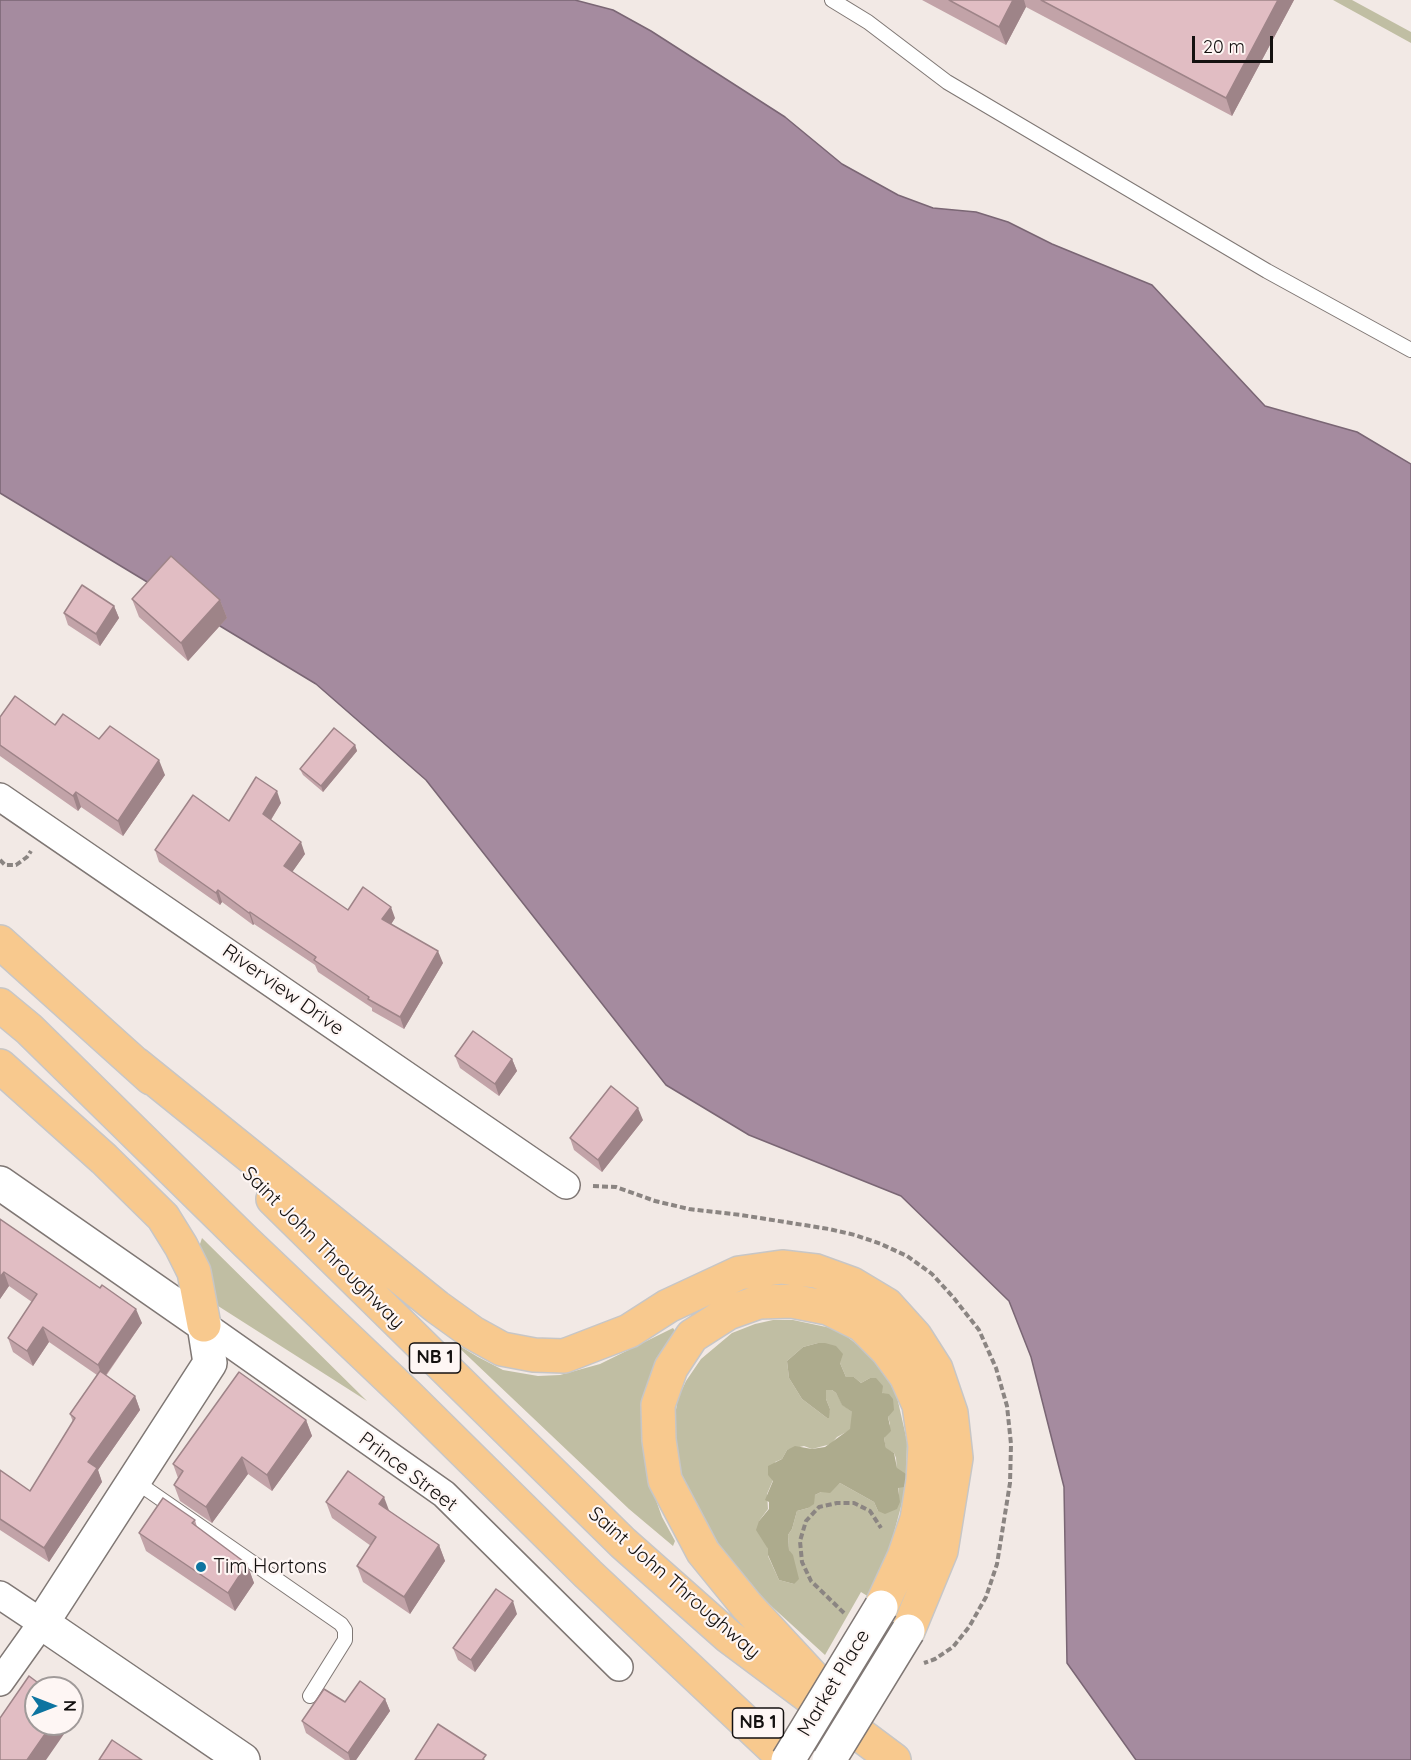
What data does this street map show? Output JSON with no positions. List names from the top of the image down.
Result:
{
  "streets": {
    "highway": ["Saint John Throughway", "NB 1"],
    "street": ["Riverview Drive", "Prince Street", "Market Place"]
  },
  "crossings": [
    ["NB 1", "Market Place"]
  ],
  "places": ["Tim Hortons"],
  "scale_bar": "20 m",
  "north": "right"
}
